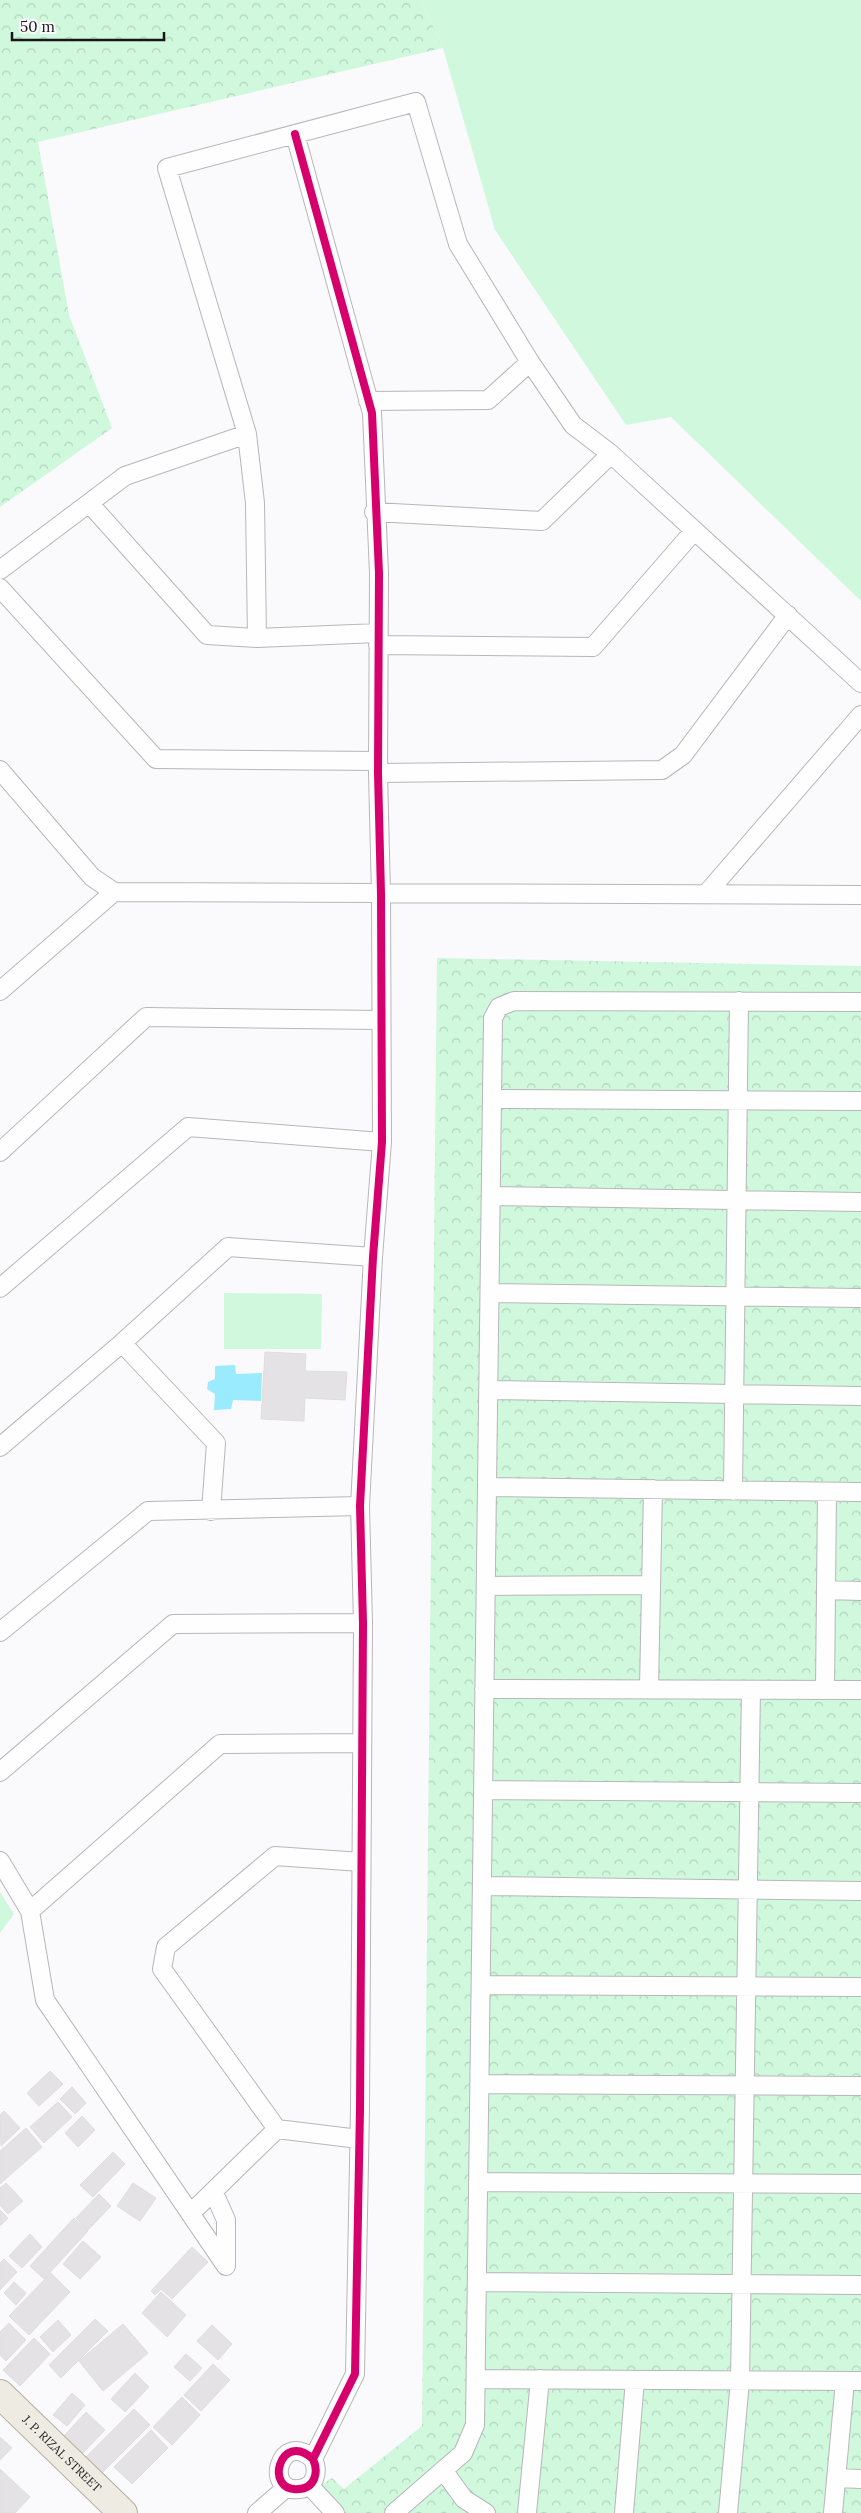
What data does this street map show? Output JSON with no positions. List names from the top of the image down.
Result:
{
  "streets": {
    "main road": ["J. P. RIZAL STREET"]
  },
  "scale_bar": "50 m"
}
